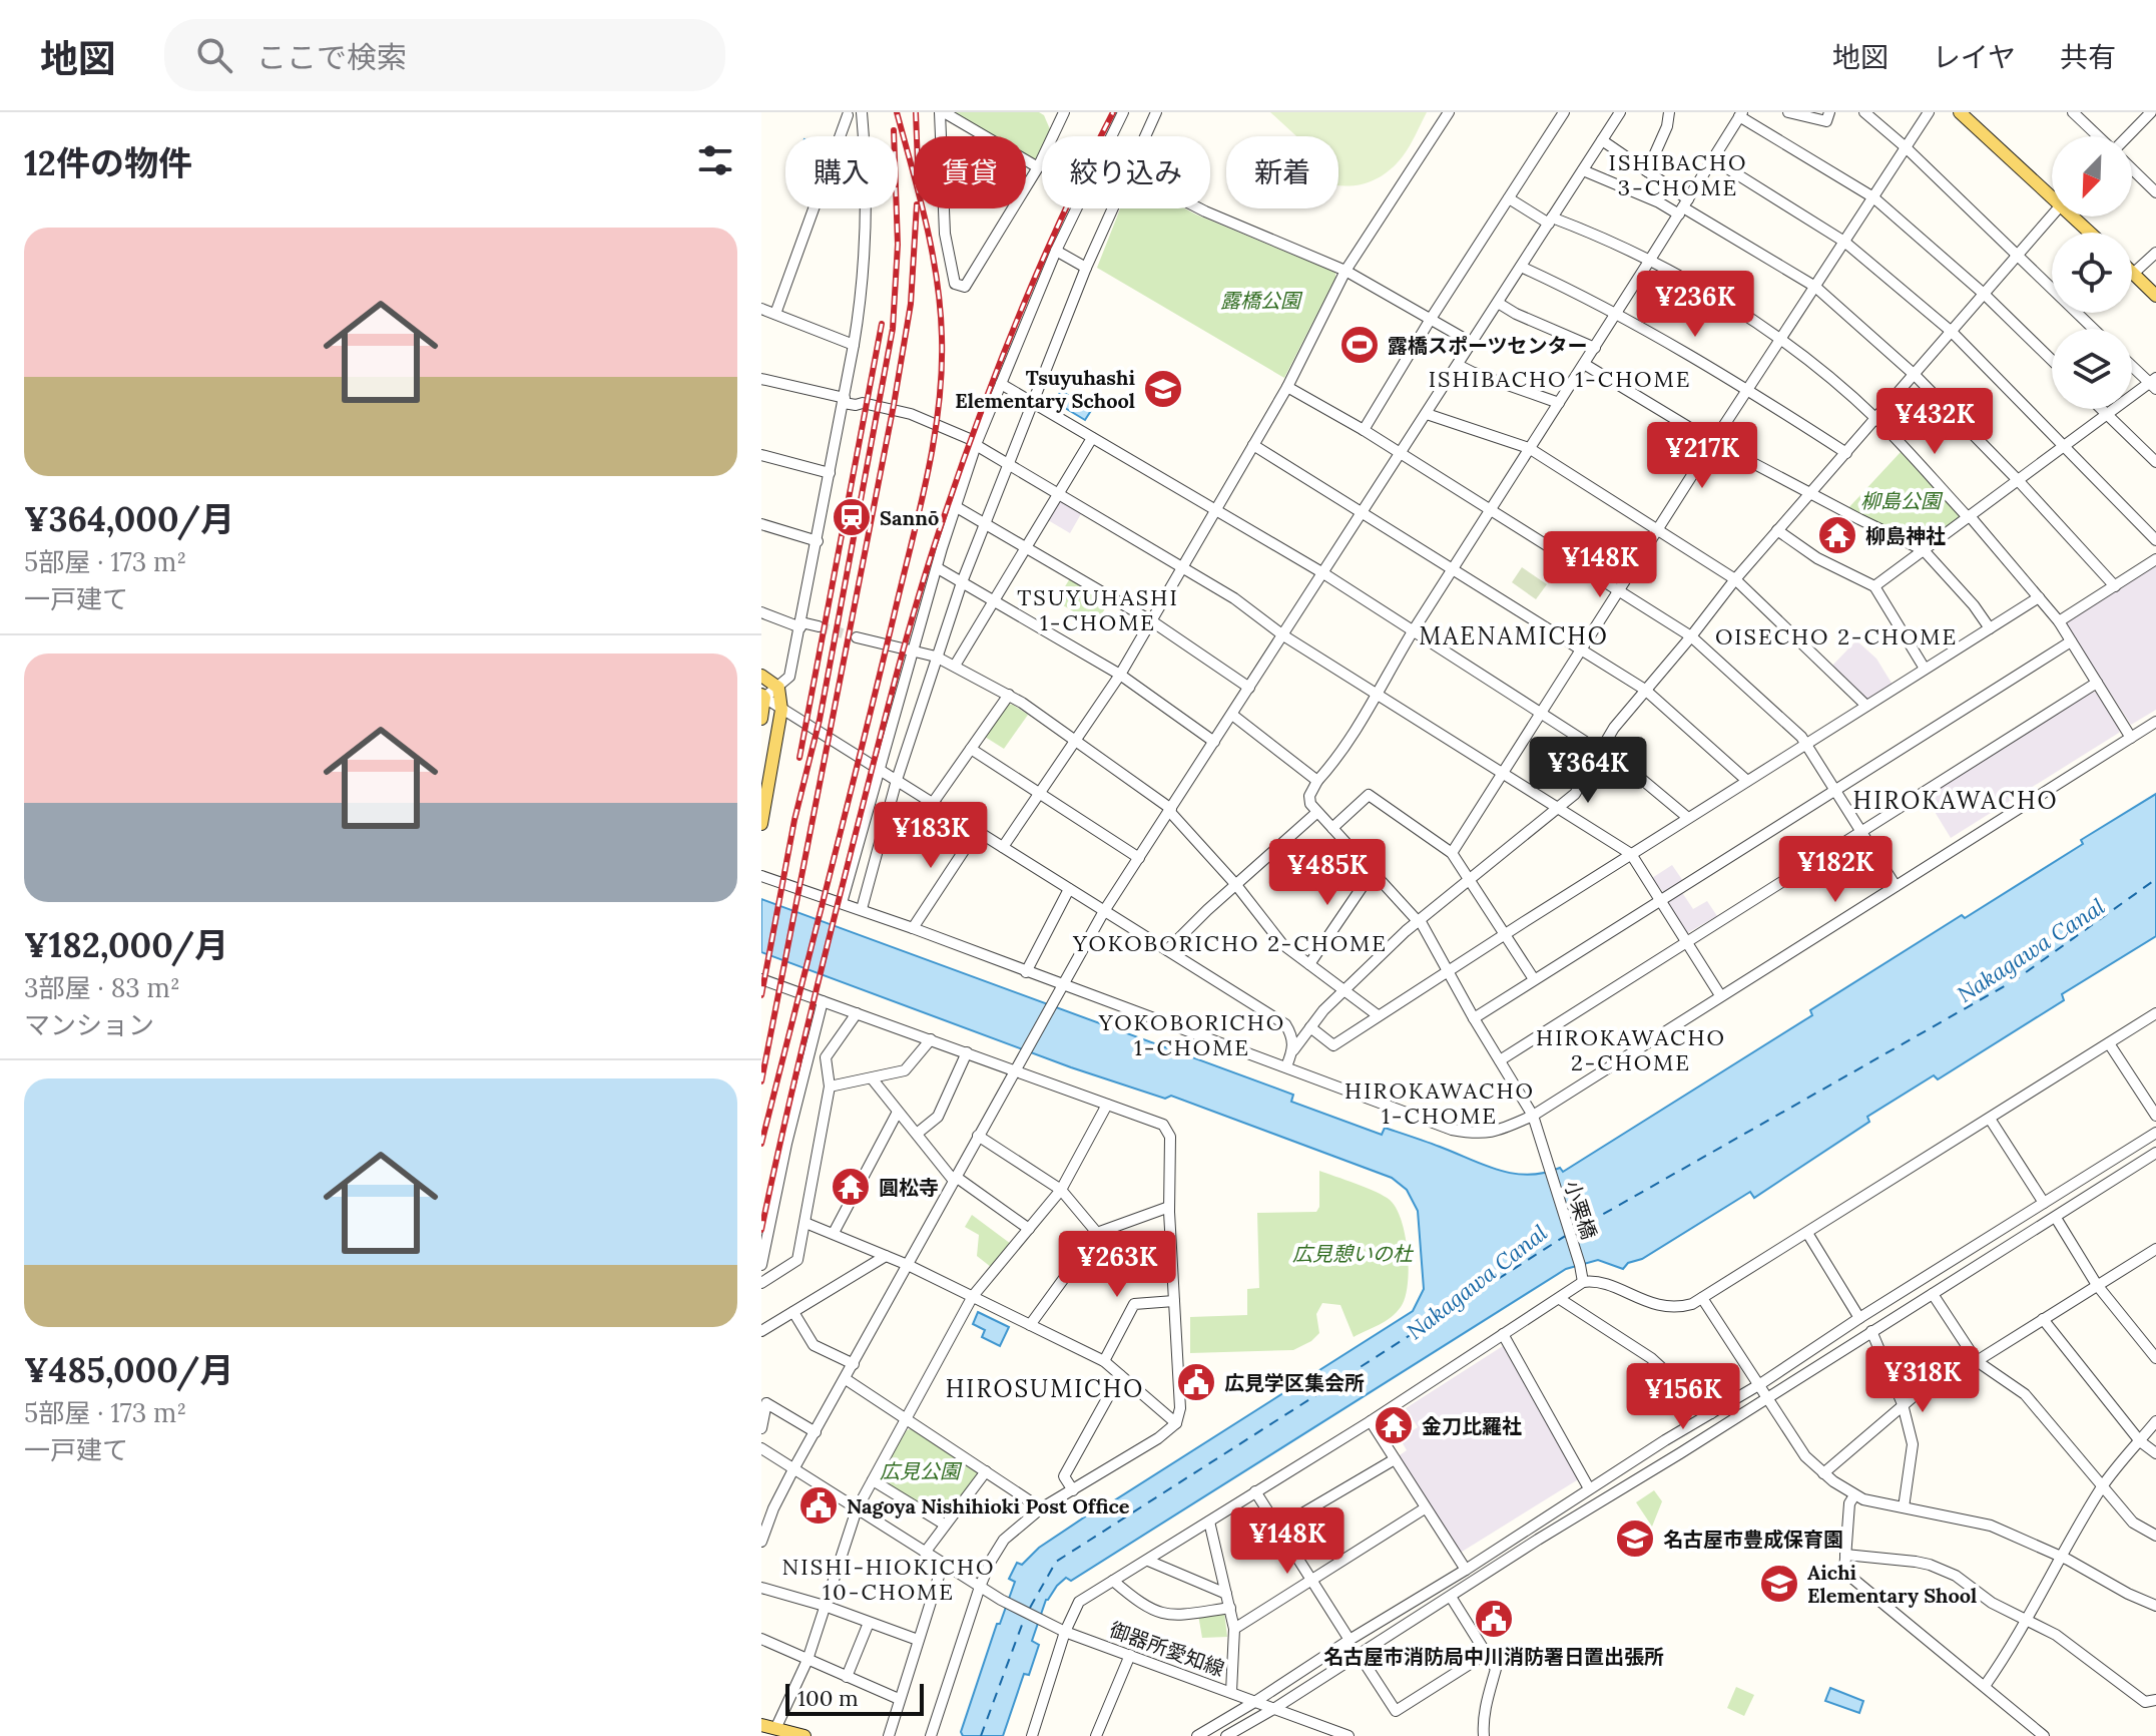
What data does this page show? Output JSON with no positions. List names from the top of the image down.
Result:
{
  "streets": {
    "street": ["小栗橋", "御器所愛知線"]
  },
  "districts": [
    "ISHIBACHO 3-CHOME",
    "ISHIBACHO 1-CHOME",
    "TSUYUHASHI 1-CHOME",
    "MAENAMICHO",
    "OISECHO 2-CHOME",
    "HIROKAWACHO",
    "YOKOBORICHO 2-CHOME",
    "YOKOBORICHO 1-CHOME",
    "HIROKAWACHO 2-CHOME",
    "HIROKAWACHO 1-CHOME",
    "HIROSUMICHO",
    "NISHI-HIOKICHO 10-CHOME"
  ],
  "water": ["Nakagawa Canal"],
  "parks": [
    "露橋公園",
    "柳島公園",
    "広見憩いの杜",
    "広見公園"
  ],
  "places": {
    "sports": ["露橋スポーツセンター"],
    "school or university": ["Tsuyuhashi Elementary School", "名古屋市豊成保育園", "Aichi Elementary Shool"],
    "station": ["Sannō"],
    "temple": ["柳島神社", "圓松寺", "金刀比羅社"],
    "public building": ["広見学区集会所", "Nagoya Nishihioki Post Office", "名古屋市消防局中川消防署日置出張所"]
  },
  "scale_bar": "100 m",
  "north": "bottom left",
  "page": {
    "header": "地図",
    "search": "ここで検索",
    "nav": ["地図", "レイヤ", "共有"],
    "heading": "12件の物件",
    "chip": [
      "購入",
      "賃貸",
      "絞り込み",
      "新着"
    ],
    "list": [
      {
        "name": "¥364,000/月",
        "note": "5部屋 · 173 m² · 一戸建て"
      },
      {
        "name": "¥182,000/月",
        "note": "3部屋 · 83 m² · マンション"
      },
      {
        "name": "¥485,000/月",
        "note": "5部屋 · 173 m² · 一戸建て"
      }
    ],
    "price": [
      "¥236K",
      "¥432K",
      "¥217K",
      "¥148K",
      "¥364K",
      "¥183K",
      "¥182K",
      "¥485K",
      "¥263K",
      "¥318K",
      "¥156K",
      "¥148K"
    ],
    "scale": "100 m"
  }
}
